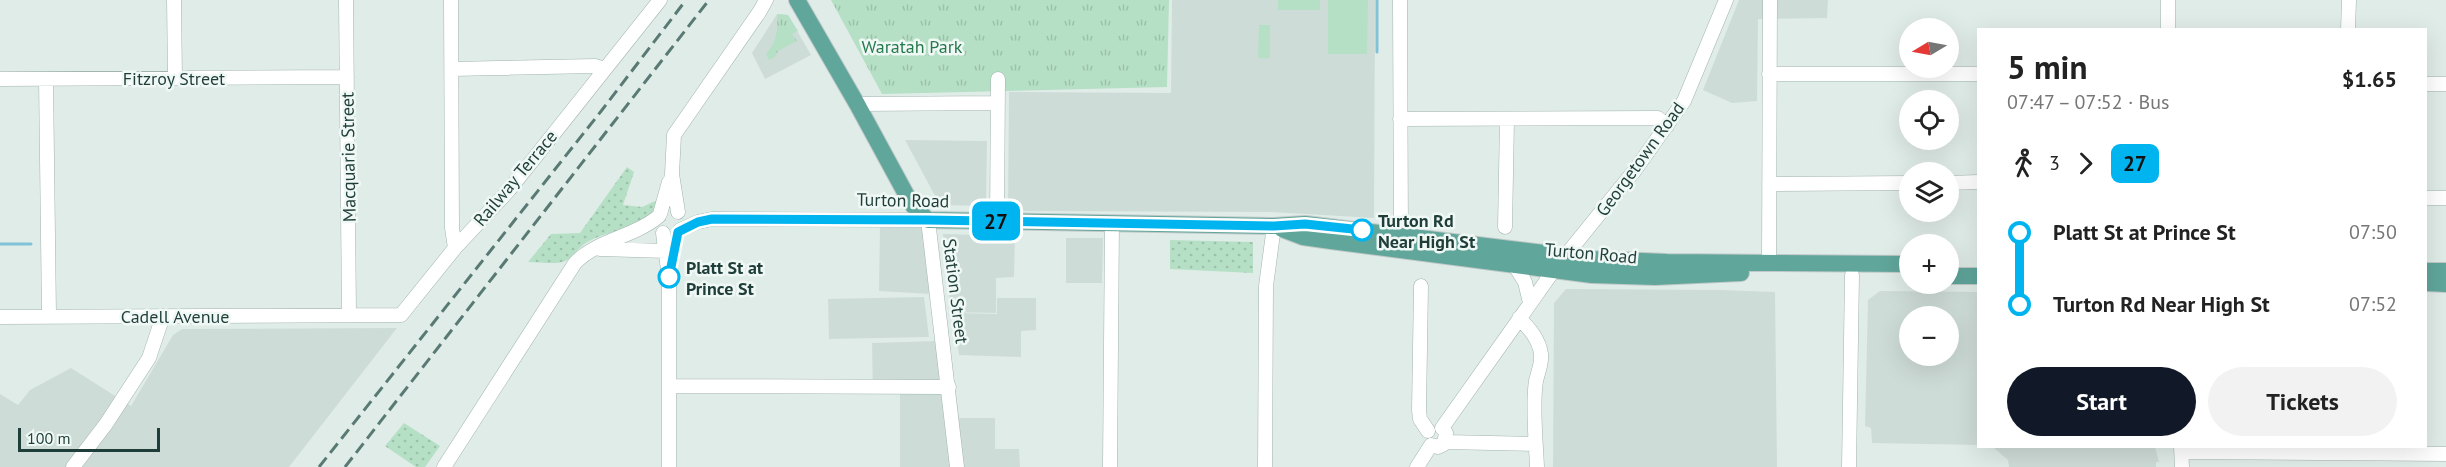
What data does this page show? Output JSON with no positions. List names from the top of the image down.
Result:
{
  "streets": {
    "main road": ["Turton Road", "Station Street"],
    "street": [
      "Fitzroy Street",
      "Macquarie Street",
      "Georgetown Road",
      "Railway Terrace",
      "Cadell Avenue"
    ]
  },
  "crossings": [
    ["Fitzroy Street", "Macquarie Street"],
    ["Macquarie Street", "Railway Terrace"],
    ["Macquarie Street", "Cadell Avenue"],
    ["Georgetown Road", "Turton Road"],
    ["Railway Terrace", "Cadell Avenue"],
    ["Turton Road", "Station Street"]
  ],
  "parks": ["Waratah Park"],
  "places": ["Turton Rd Near High St", "Platt St at Prince St"],
  "lines": ["bus line 27"],
  "scale_bar": "100 m",
  "north": "left",
  "page": {
    "on_map": "27",
    "map_buttons": ["+", "−"],
    "heading": ["5 min", "07:47 – 07:52 · Bus", "$1.65"],
    "legs": ["3", "27"],
    "list": [
      {
        "name": "Platt St at Prince St",
        "value": "07:50"
      },
      {
        "name": "Turton Rd Near High St",
        "value": "07:52"
      }
    ],
    "buttons": ["Start", "Tickets"],
    "scale": "100 m"
  }
}
